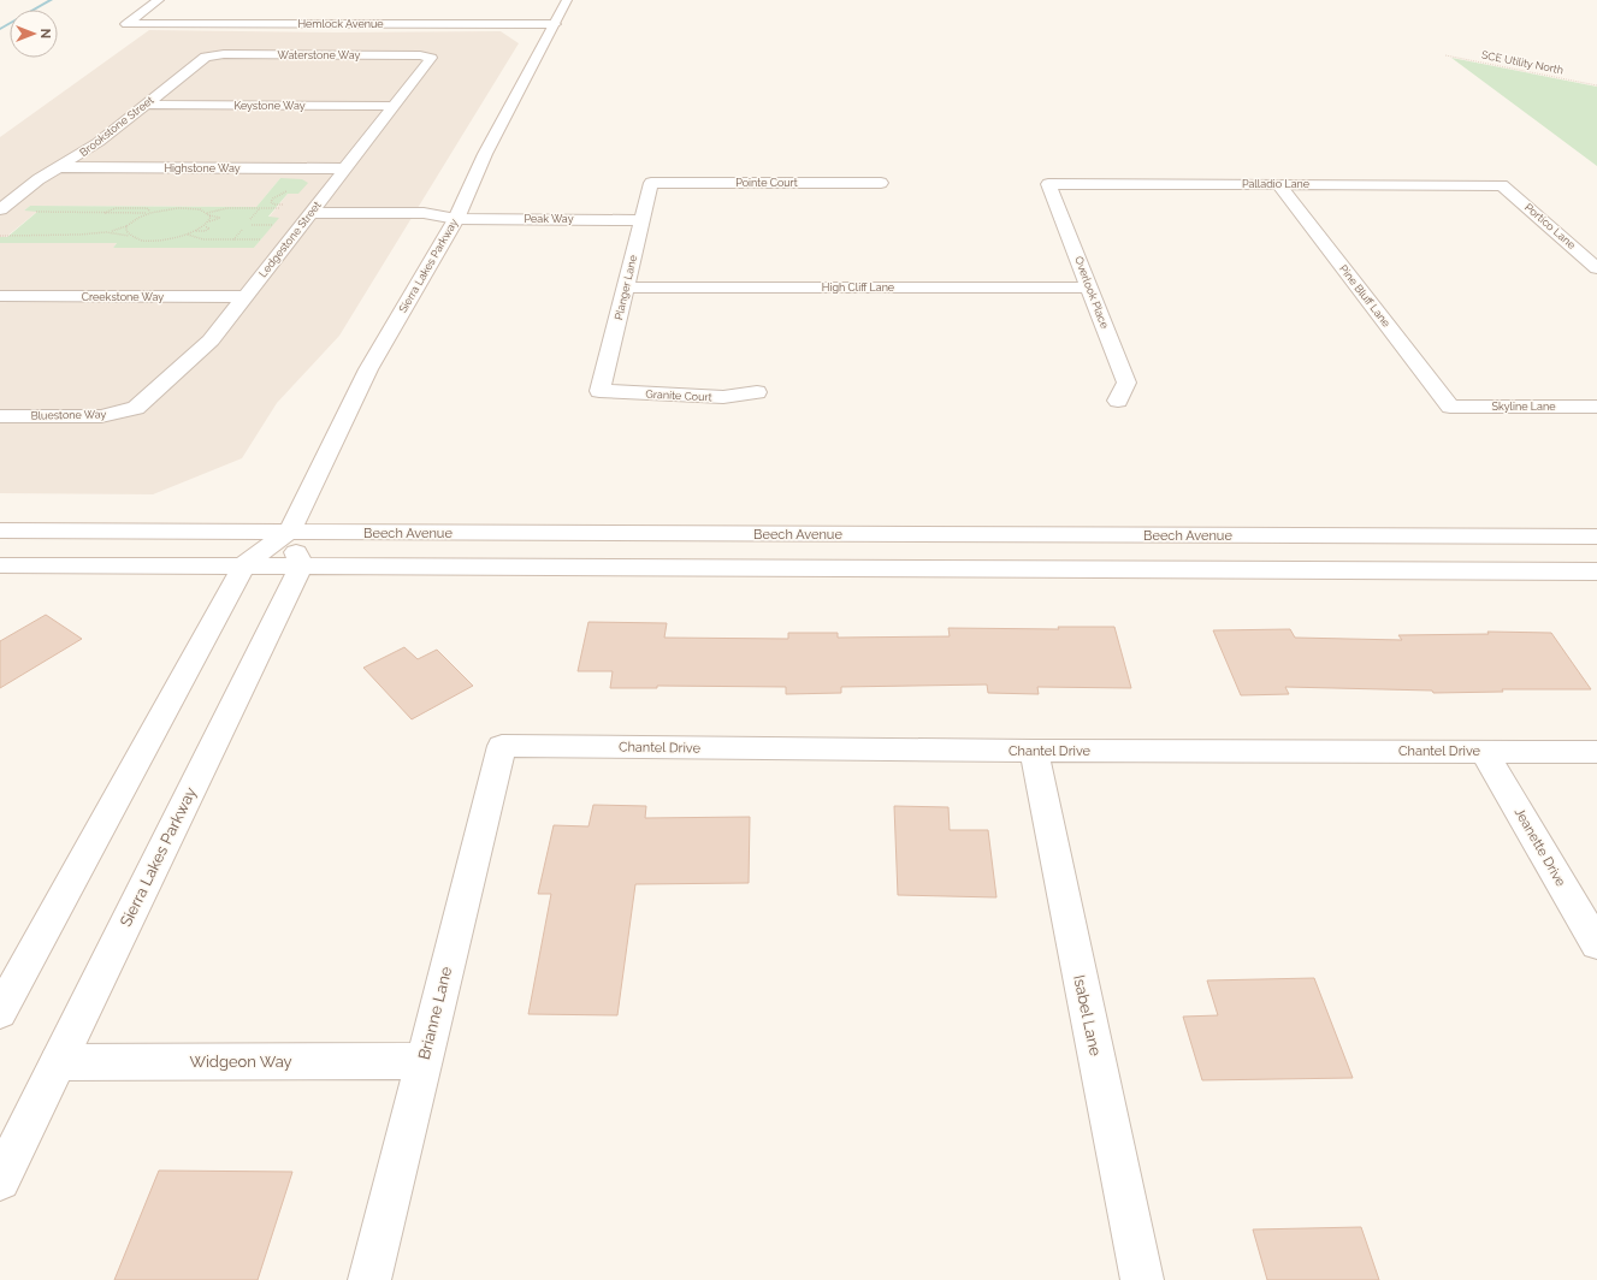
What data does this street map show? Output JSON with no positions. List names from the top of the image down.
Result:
{
  "streets": {
    "street": [
      "Hemlock Avenue",
      "Waterstone Way",
      "Keystone Way",
      "Brookstone Street",
      "Highstone Way",
      "Pointe Court",
      "Palladio Lane",
      "Peak Way",
      "Portico Lane",
      "Ledgestone Street",
      "Sierra Lakes Parkway",
      "Planger Lane",
      "High Cliff Lane",
      "Overlook Place",
      "Pine Bluff Lane",
      "Creekstone Way",
      "Granite Court",
      "Skyline Lane",
      "Bluestone Way",
      "Beech Avenue",
      "Chantel Drive",
      "Jeanette Drive",
      "Brianne Lane",
      "Isabel Lane",
      "Widgeon Way"
    ],
    "path": ["SCE Utility North"]
  },
  "crossings": [
    ["Hemlock Avenue", "Sierra Lakes Parkway"],
    ["Waterstone Way", "Brookstone Street"],
    ["Waterstone Way", "Ledgestone Street"],
    ["Keystone Way", "Brookstone Street"],
    ["Keystone Way", "Ledgestone Street"],
    ["Brookstone Street", "Highstone Way"],
    ["Highstone Way", "Ledgestone Street"],
    ["Pointe Court", "Planger Lane"],
    ["Palladio Lane", "Portico Lane"],
    ["Palladio Lane", "Overlook Place"],
    ["Palladio Lane", "Pine Bluff Lane"],
    ["Peak Way", "Ledgestone Street"],
    ["Peak Way", "Sierra Lakes Parkway"],
    ["Peak Way", "Planger Lane"],
    ["Ledgestone Street", "Creekstone Way"],
    ["Ledgestone Street", "Bluestone Way"],
    ["Sierra Lakes Parkway", "Beech Avenue"],
    ["Sierra Lakes Parkway", "Widgeon Way"],
    ["Planger Lane", "High Cliff Lane"],
    ["Planger Lane", "Granite Court"],
    ["High Cliff Lane", "Overlook Place"],
    ["Pine Bluff Lane", "Skyline Lane"],
    ["Chantel Drive", "Jeanette Drive"],
    ["Chantel Drive", "Brianne Lane"],
    ["Chantel Drive", "Isabel Lane"],
    ["Brianne Lane", "Widgeon Way"]
  ],
  "north": "right"
}
